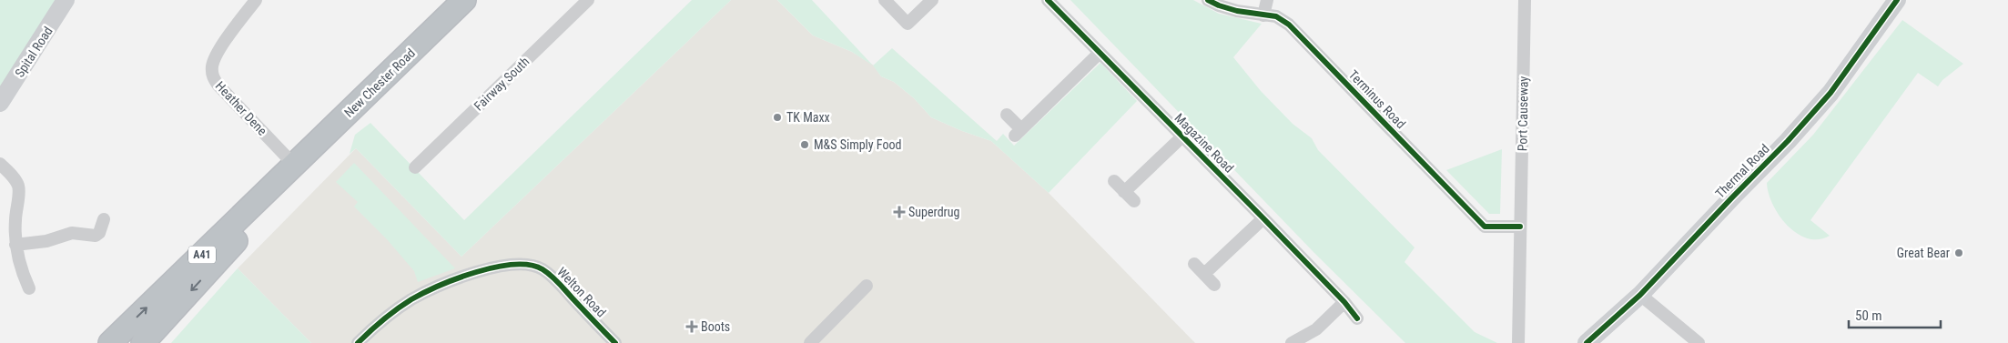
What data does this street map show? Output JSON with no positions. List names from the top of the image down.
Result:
{
  "streets": {
    "highway": ["New Chester Road", "A41"],
    "street": [
      "Spital Road",
      "Fairway South",
      "Terminus Road",
      "Heather Dene",
      "Port Causeway",
      "Magazine Road",
      "Thermal Road",
      "Welton Road"
    ]
  },
  "crossings": [
    ["New Chester Road", "Heather Dene"],
    ["Terminus Road", "Port Causeway"]
  ],
  "places": {
    "other": ["TK Maxx", "M&S Simply Food", "Great Bear"],
    "health": ["Superdrug", "Boots"]
  },
  "scale_bar": "50 m"
}
